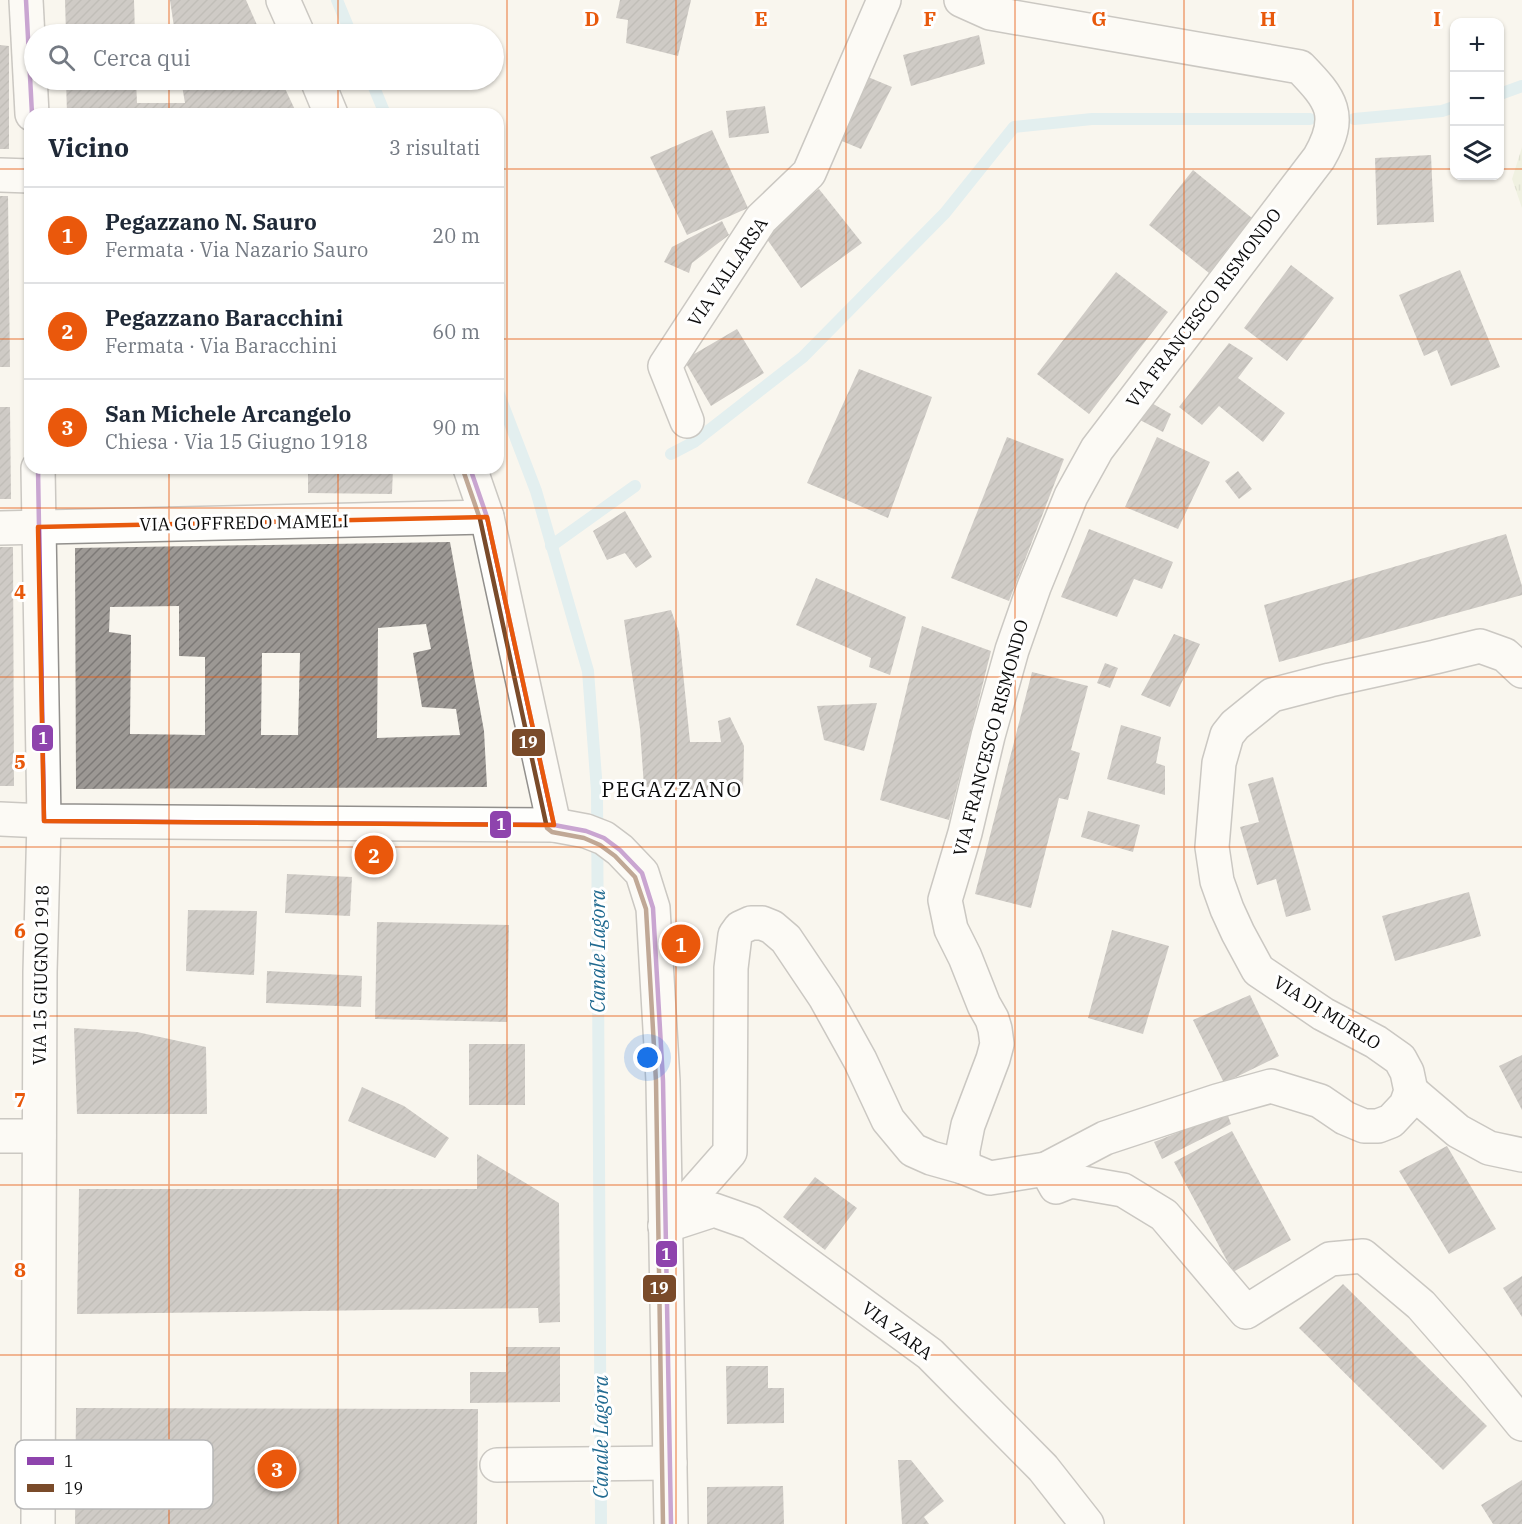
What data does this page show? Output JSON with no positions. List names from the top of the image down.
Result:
{
  "streets": {
    "street": [
      "VIA VALLARSA",
      "VIA FRANCESCO RISMONDO",
      "VIA GOFFREDO MAMELI",
      "VIA 15 GIUGNO 1918",
      "VIA DI MURLO",
      "VIA ZARA"
    ]
  },
  "crossings": [
    ["VIA GOFFREDO MAMELI", "VIA 15 GIUGNO 1918"]
  ],
  "districts": ["PEGAZZANO"],
  "water": ["Canale Lagora"],
  "lines": ["transit line 1", "transit line 19"],
  "legend": ["1", "19"],
  "page": {
    "map_buttons": ["+", "−"],
    "search": "Cerca qui",
    "heading": ["Vicino", "3 risultati"],
    "list": [
      {
        "mark": "1",
        "name": "Pegazzano N. Sauro",
        "note": "Fermata · Via Nazario Sauro",
        "value": "20 m"
      },
      {
        "mark": "2",
        "name": "Pegazzano Baracchini",
        "note": "Fermata · Via Baracchini",
        "value": "60 m"
      },
      {
        "mark": "3",
        "name": "San Michele Arcangelo",
        "note": "Chiesa · Via 15 Giugno 1918",
        "value": "90 m"
      }
    ],
    "pins": ["2", "1", "3"]
  },
  "grid": {
    "columns": [
      "D",
      "E",
      "F",
      "G",
      "H",
      "I"
    ],
    "rows": [
      "4",
      "5",
      "6",
      "7",
      "8"
    ]
  }
}
